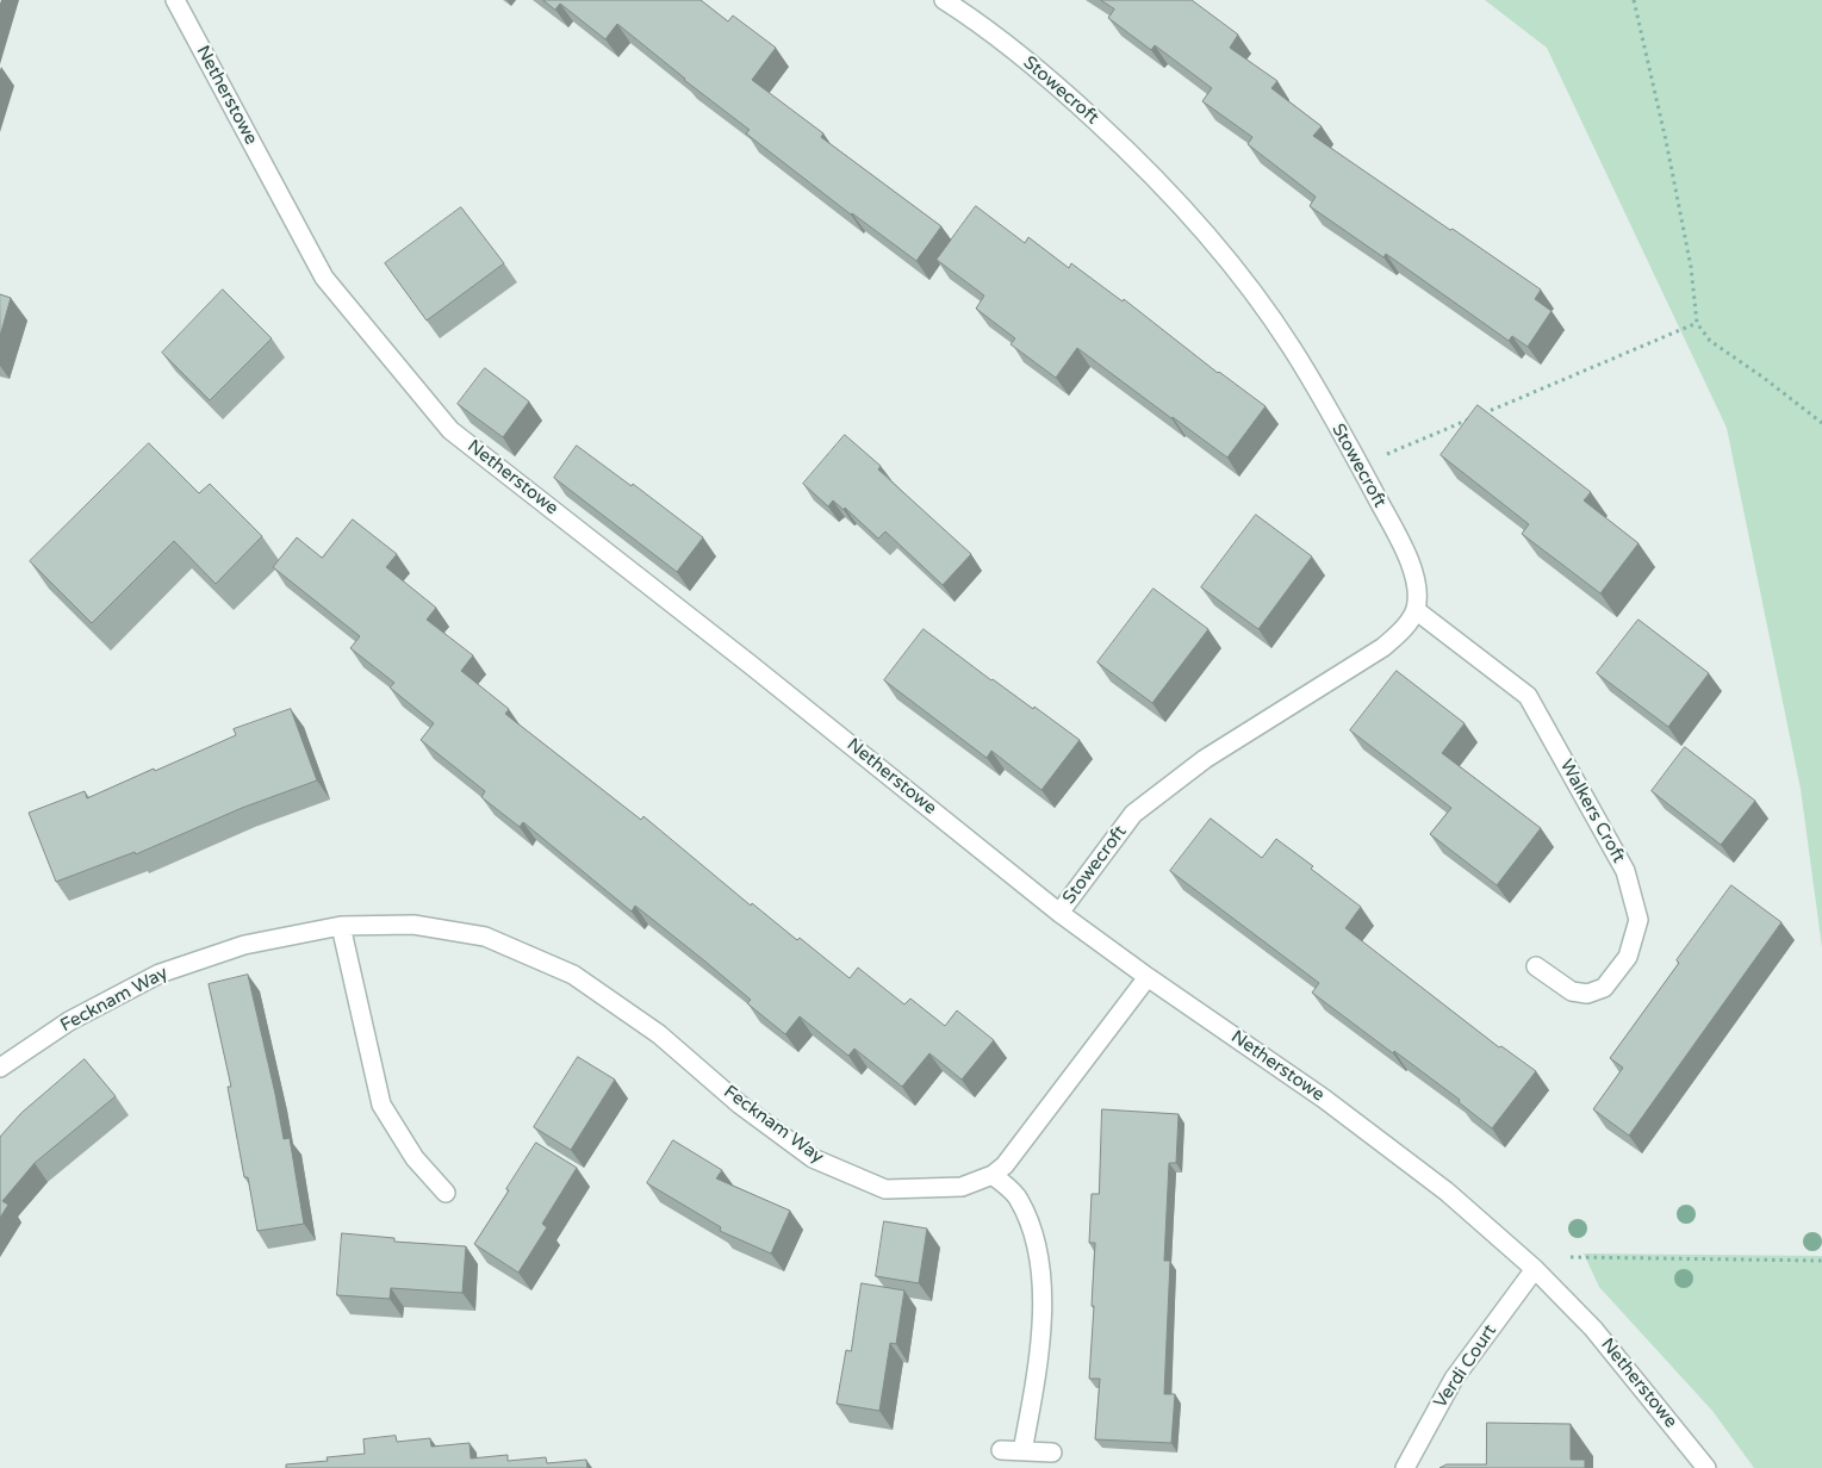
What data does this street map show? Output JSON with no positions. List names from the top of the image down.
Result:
{
  "streets": {
    "street": [
      "Stowecroft",
      "Netherstowe",
      "Walkers Croft",
      "Fecknam Way",
      "Verdi Court"
    ]
  },
  "crossings": [
    ["Stowecroft", "Netherstowe"],
    ["Stowecroft", "Walkers Croft"],
    ["Netherstowe", "Fecknam Way"],
    ["Netherstowe", "Verdi Court"]
  ]
}
